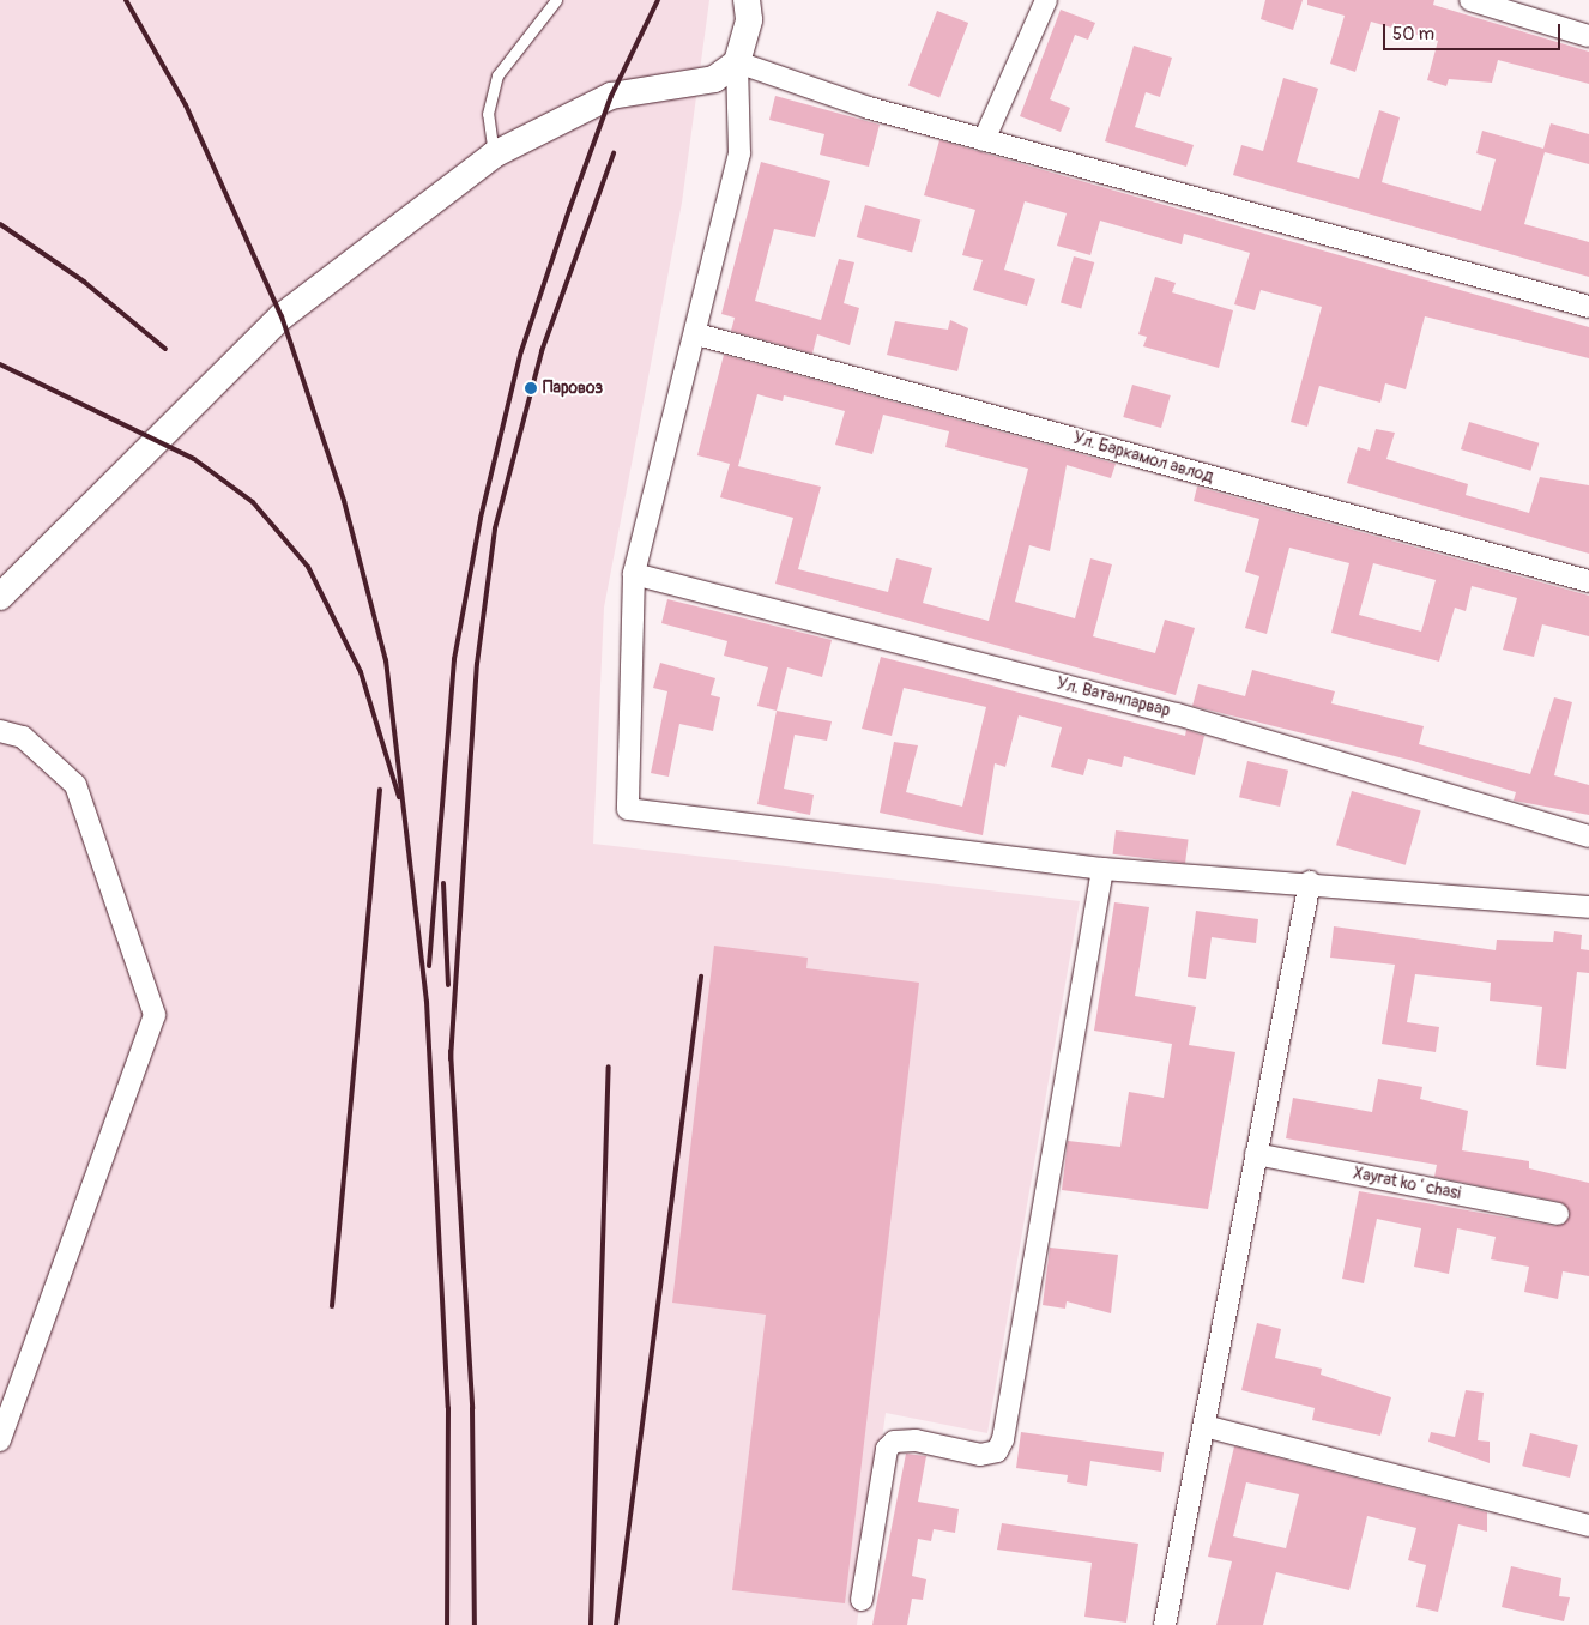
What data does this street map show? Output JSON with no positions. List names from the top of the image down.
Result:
{
  "streets": {
    "street": ["Ул. Баркамол авлод", "Ул. Ватанпарвар", "Xayrat koʻchasi"]
  },
  "places": ["Паровоз"],
  "scale_bar": "50 m"
}
